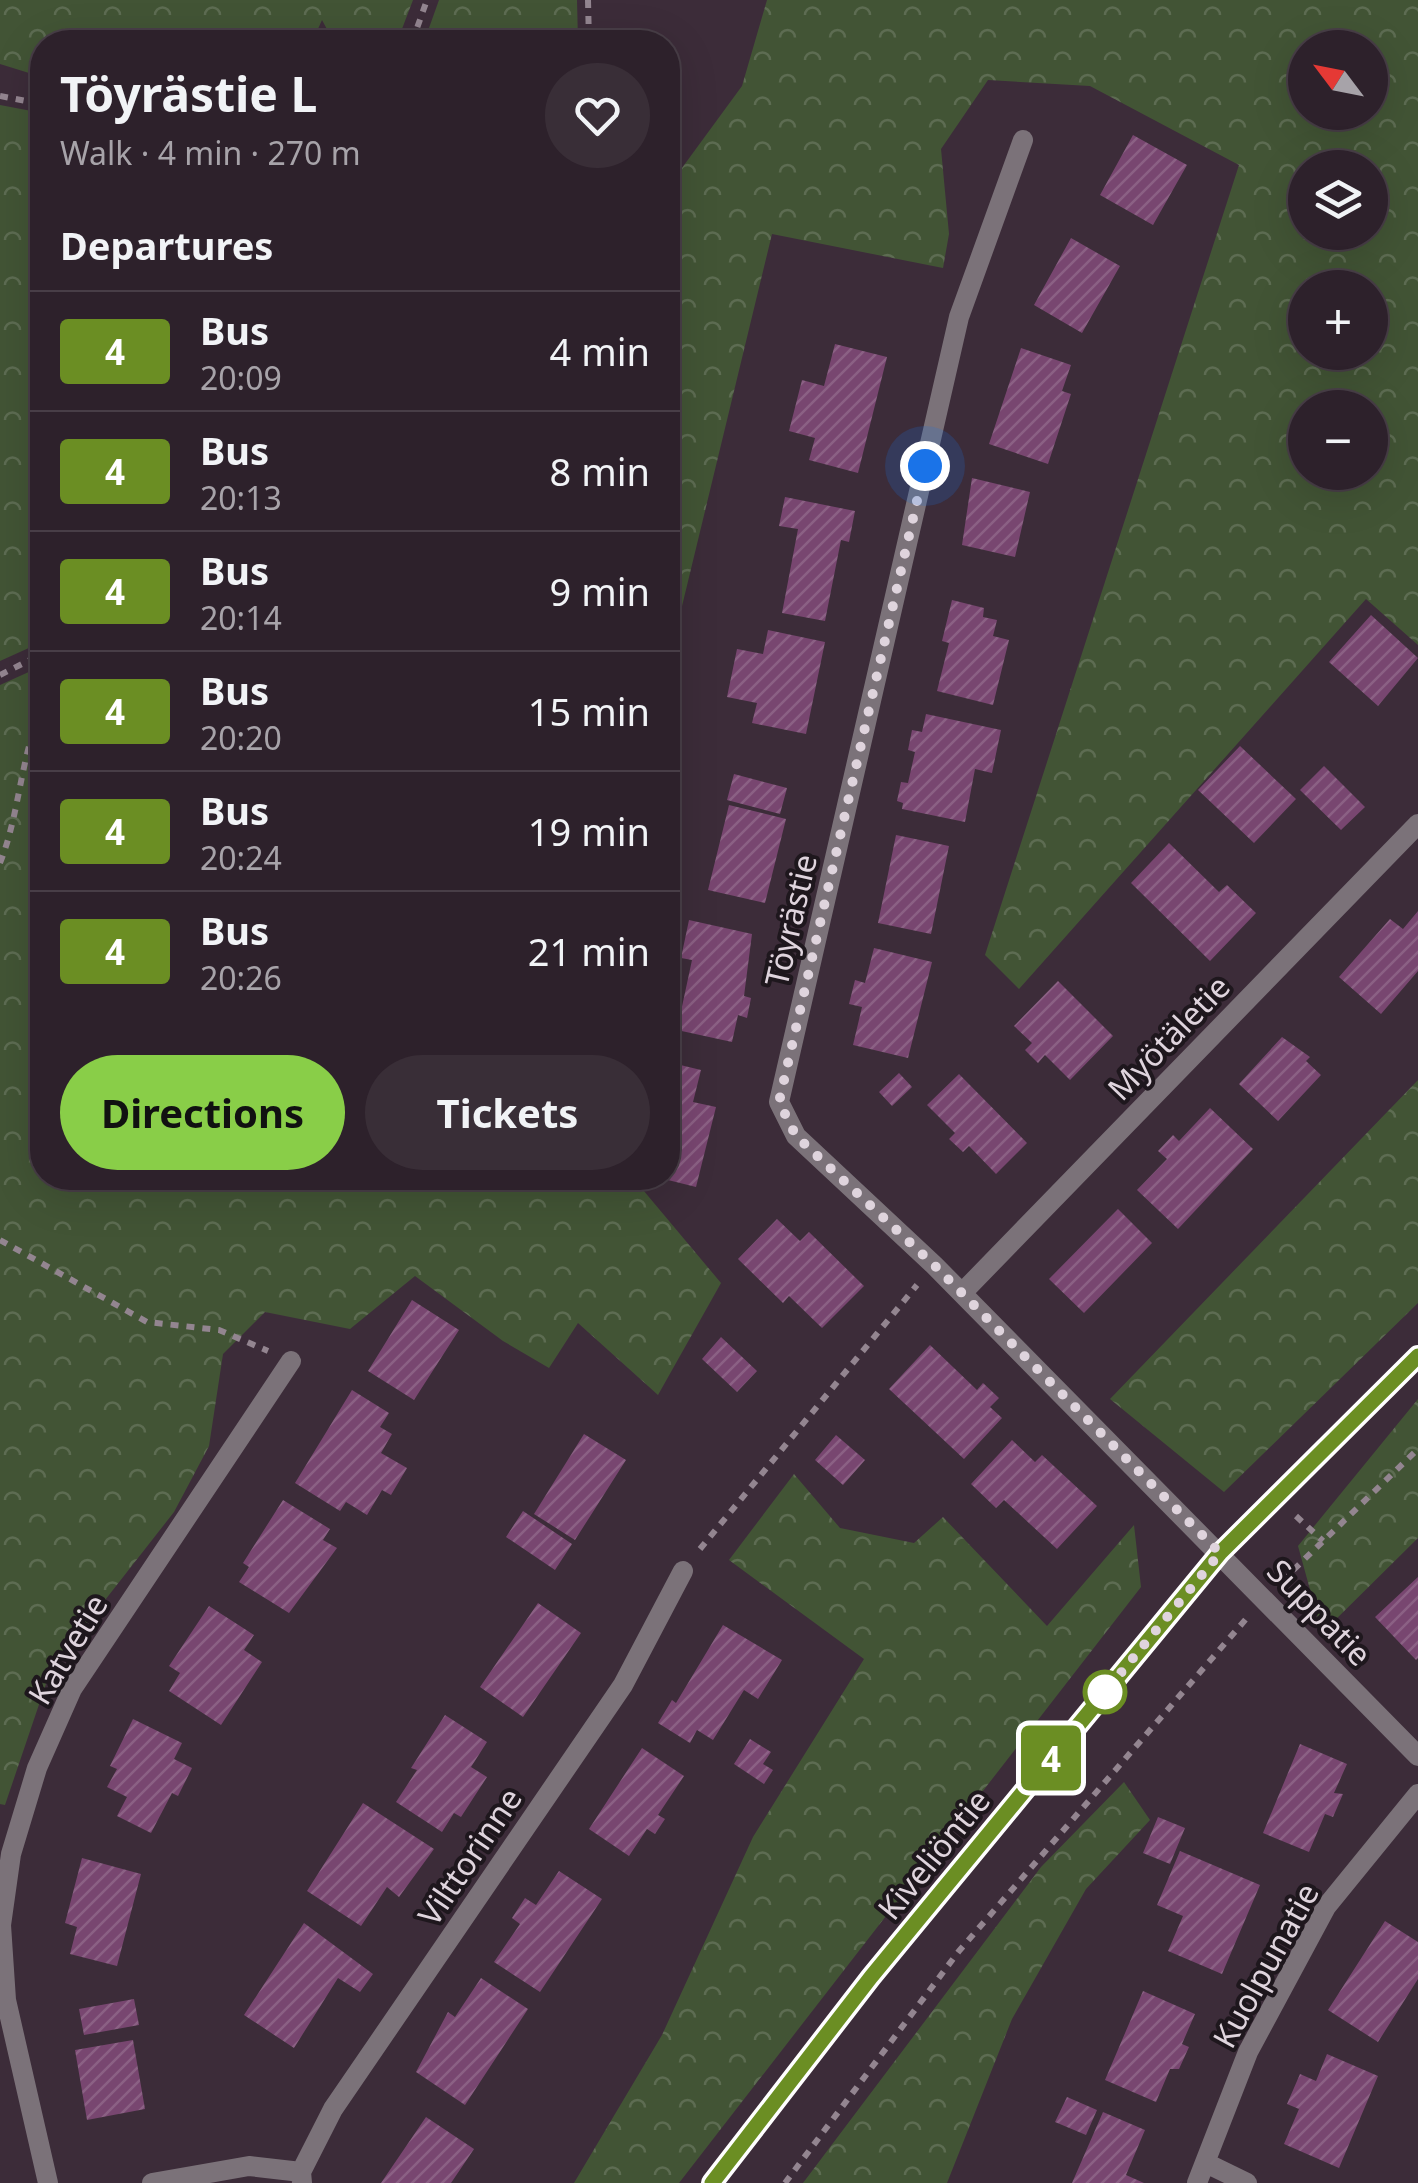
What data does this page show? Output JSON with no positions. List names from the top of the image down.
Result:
{
  "streets": {
    "street": [
      "Töyrästie",
      "Myötäletie",
      "Suppatie",
      "Katvetie",
      "Kiveliöntie",
      "Vilttorinne",
      "Kuolpunatie"
    ]
  },
  "crossings": [
    ["Töyrästie", "Myötäletie"],
    ["Töyrästie", "Suppatie"],
    ["Töyrästie", "Kiveliöntie"],
    ["Suppatie", "Kiveliöntie"]
  ],
  "lines": ["bus line 4"],
  "north": "top left",
  "page": {
    "on_map": "4",
    "map_buttons": ["+", "−"],
    "heading": [
      ["Töyrästie L", "Walk · 4 min · 270 m"],
      "Departures"
    ],
    "list": [
      {
        "mark": "4",
        "name": "Bus",
        "note": "20:09",
        "value": "4 min"
      },
      {
        "mark": "4",
        "name": "Bus",
        "note": "20:13",
        "value": "8 min"
      },
      {
        "mark": "4",
        "name": "Bus",
        "note": "20:14",
        "value": "9 min"
      },
      {
        "mark": "4",
        "name": "Bus",
        "note": "20:20",
        "value": "15 min"
      },
      {
        "mark": "4",
        "name": "Bus",
        "note": "20:24",
        "value": "19 min"
      },
      {
        "mark": "4",
        "name": "Bus",
        "note": "20:26",
        "value": "21 min"
      }
    ],
    "buttons": ["Directions", "Tickets"]
  }
}
